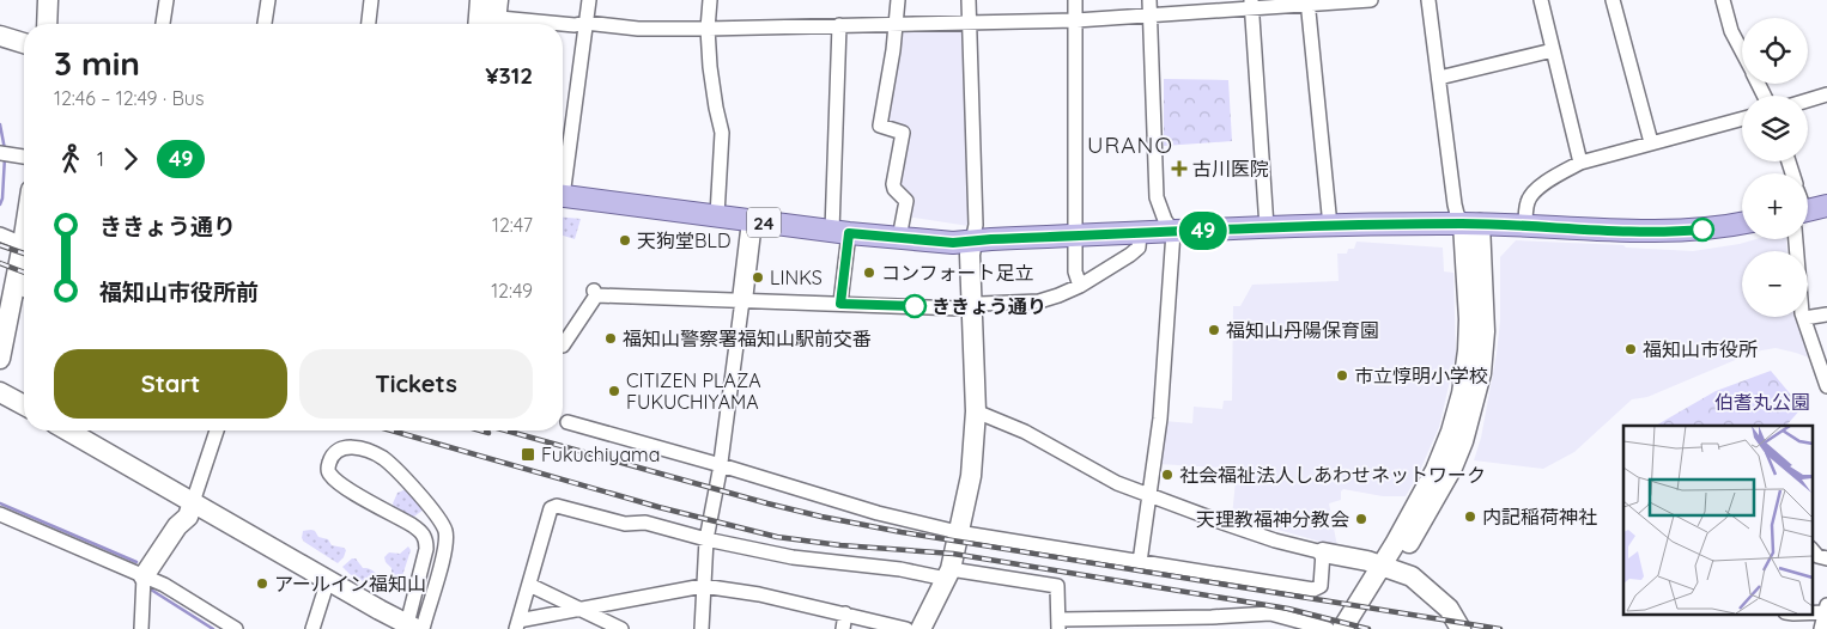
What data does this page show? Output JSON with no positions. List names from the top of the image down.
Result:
{
  "streets": {
    "main road": ["24"]
  },
  "districts": ["URANO"],
  "parks": ["伯耆丸公園"],
  "places": {
    "health": ["古川医院"],
    "other": [
      "天狗堂BLD",
      "コンフォート足立",
      "LINKS",
      "ききょう通り",
      "福知山丹陽保育園",
      "福知山警察署福知山駅前交番",
      "福知山市役所",
      "市立惇明小学校",
      "CITIZEN PLAZA FUKUCHIYAMA",
      "社会福祉法人しあわせネットワーク",
      "内記稲荷神社",
      "天理教福神分教会",
      "アールイン福知山"
    ],
    "transit": ["Fukuchiyama"]
  },
  "lines": ["bus line 49"],
  "page": {
    "on_map": "49",
    "map_buttons": ["+", "−"],
    "heading": ["3 min", "12:46 – 12:49 · Bus", "¥312"],
    "legs": ["1", "49"],
    "list": [
      {
        "name": "ききょう通り",
        "value": "12:47"
      },
      {
        "name": "福知山市役所前",
        "value": "12:49"
      }
    ],
    "buttons": ["Start", "Tickets"]
  }
}
